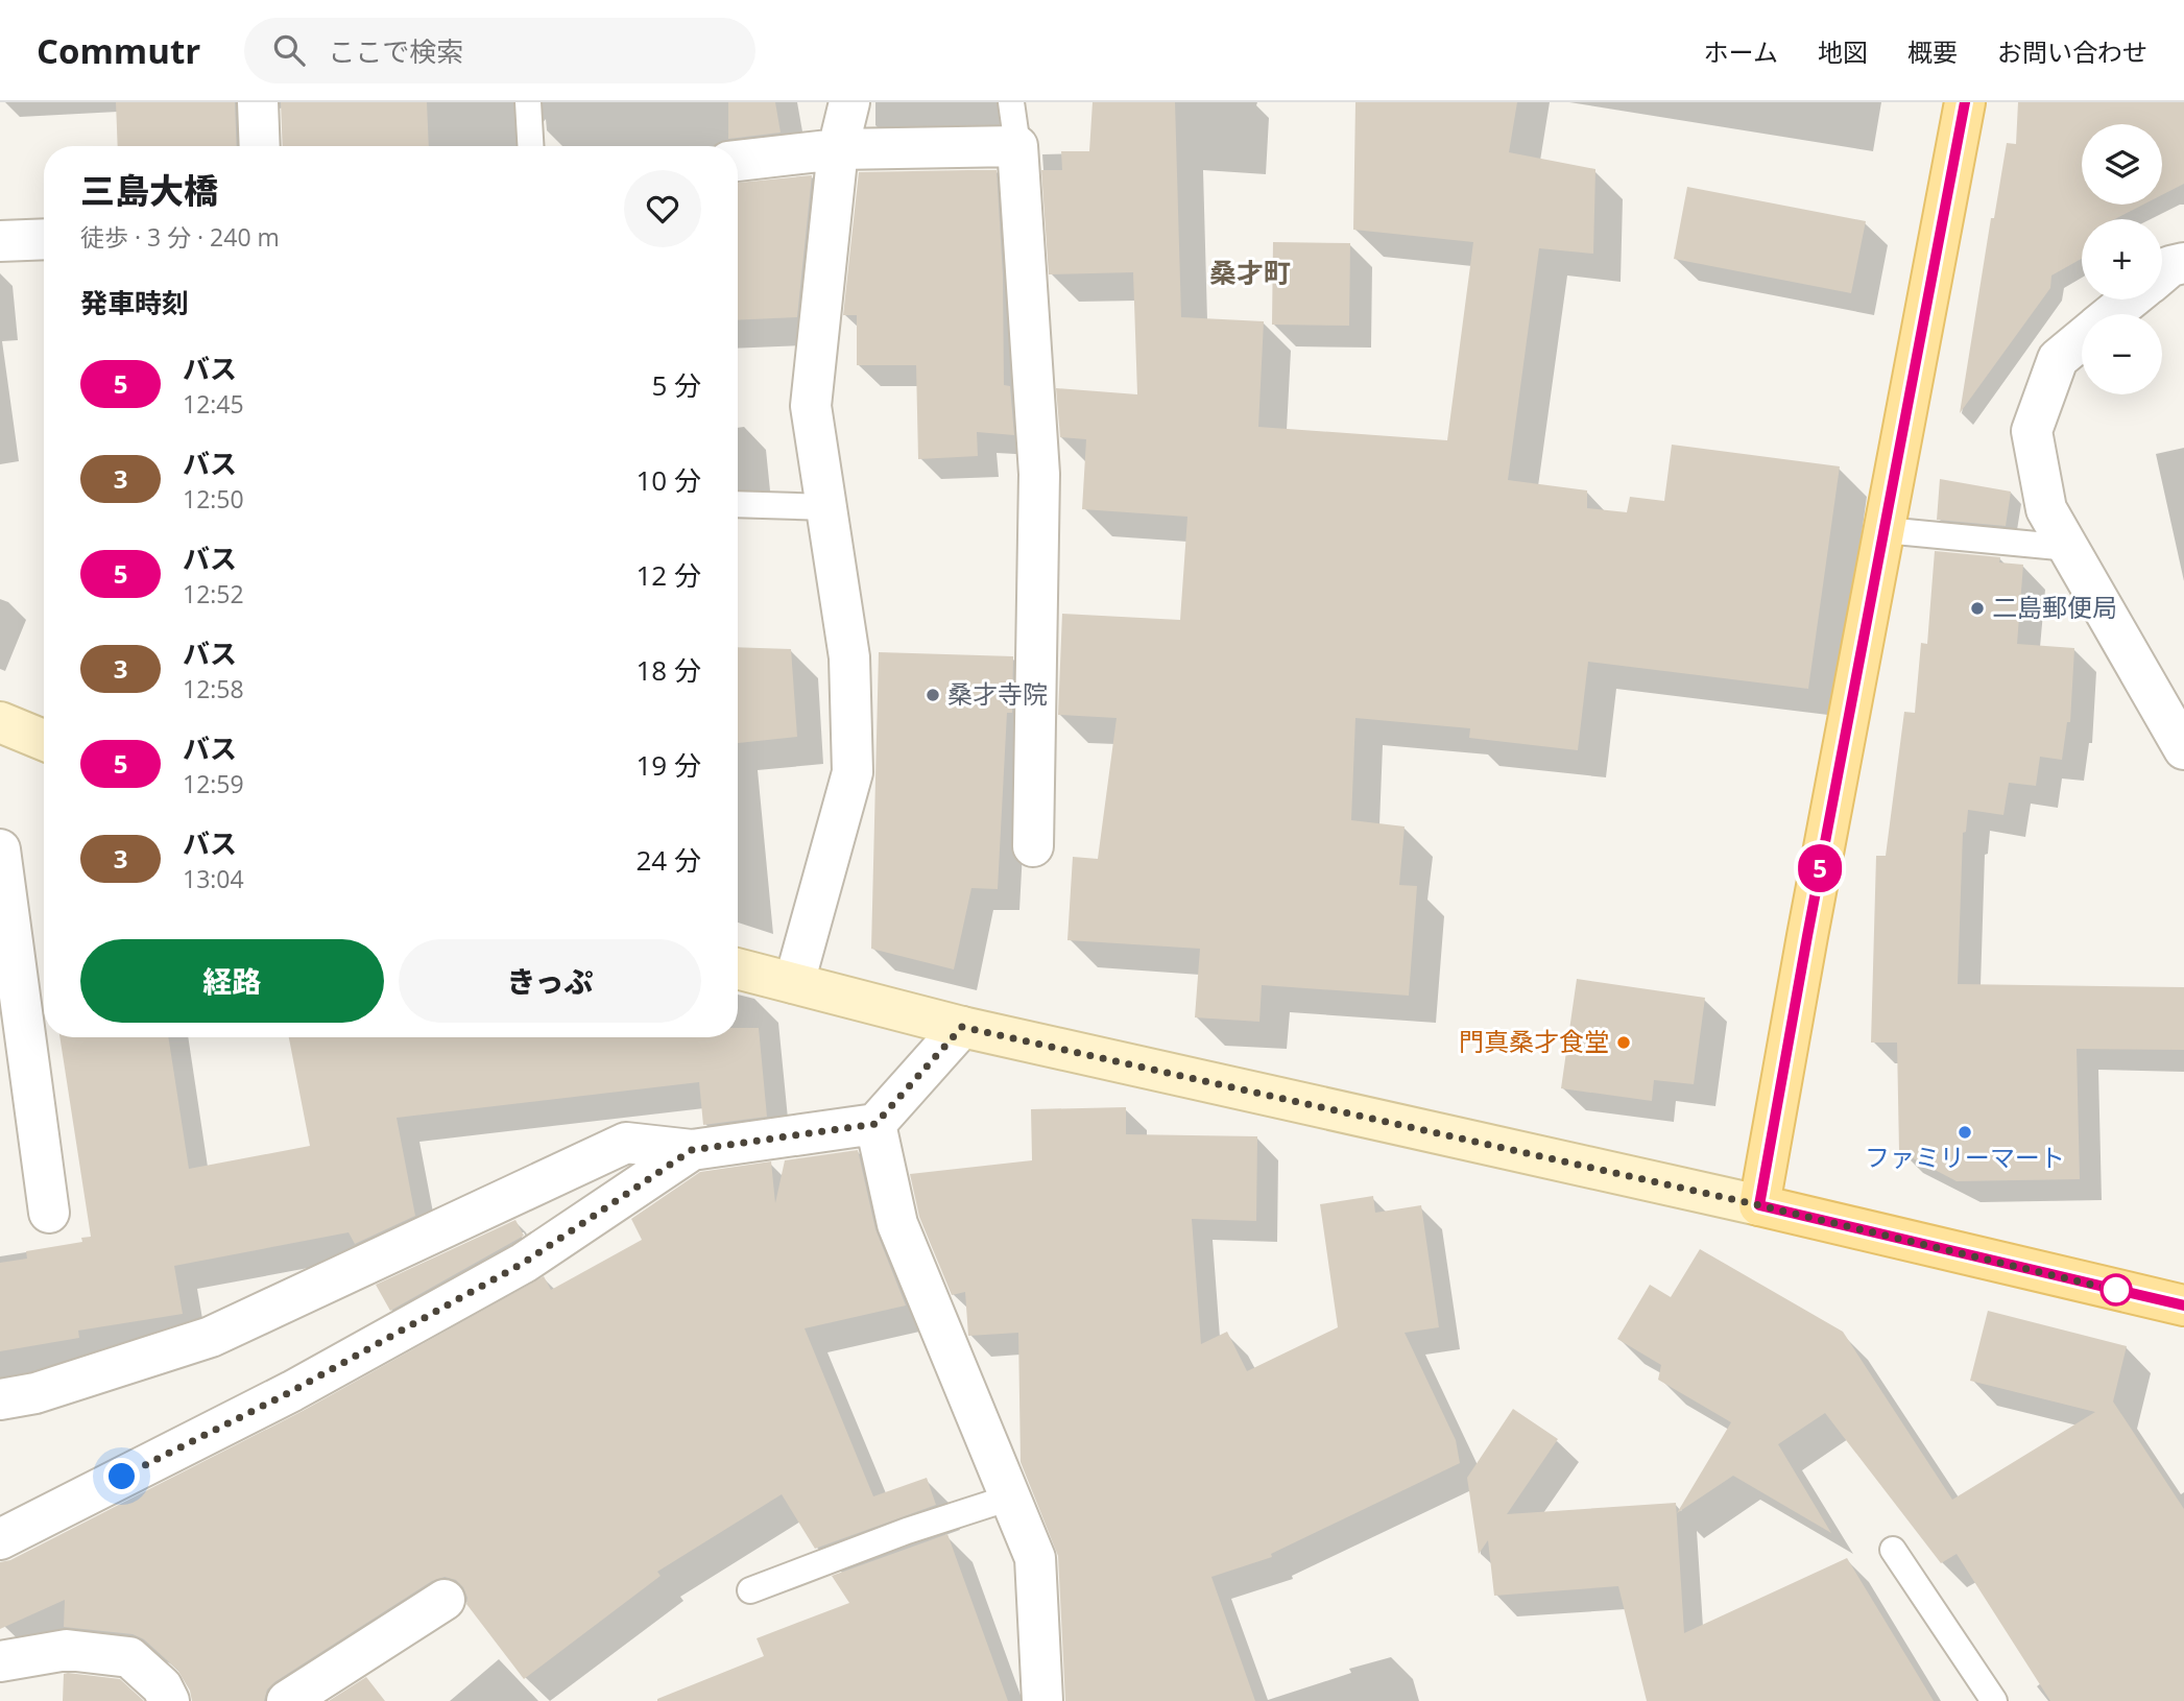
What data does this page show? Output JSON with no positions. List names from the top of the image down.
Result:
{
  "districts": ["桑才町"],
  "places": [
    "二島郵便局",
    "桑才寺院",
    "門真桑才食堂",
    "ファミリーマート"
  ],
  "lines": ["bus line 5"],
  "page": {
    "header": "Commutr",
    "search": "ここで検索",
    "nav": [
      "ホーム",
      "地図",
      "概要",
      "お問い合わせ"
    ],
    "on_map": "5",
    "map_buttons": ["+", "−"],
    "heading": [
      ["三島大橋", "徒歩 · 3 分 · 240 m"],
      "発車時刻"
    ],
    "list": [
      {
        "mark": "5",
        "name": "バス",
        "note": "12:45",
        "value": "5 分"
      },
      {
        "mark": "3",
        "name": "バス",
        "note": "12:50",
        "value": "10 分"
      },
      {
        "mark": "5",
        "name": "バス",
        "note": "12:52",
        "value": "12 分"
      },
      {
        "mark": "3",
        "name": "バス",
        "note": "12:58",
        "value": "18 分"
      },
      {
        "mark": "5",
        "name": "バス",
        "note": "12:59",
        "value": "19 分"
      },
      {
        "mark": "3",
        "name": "バス",
        "note": "13:04",
        "value": "24 分"
      }
    ],
    "buttons": ["経路", "きっぷ"]
  }
}
